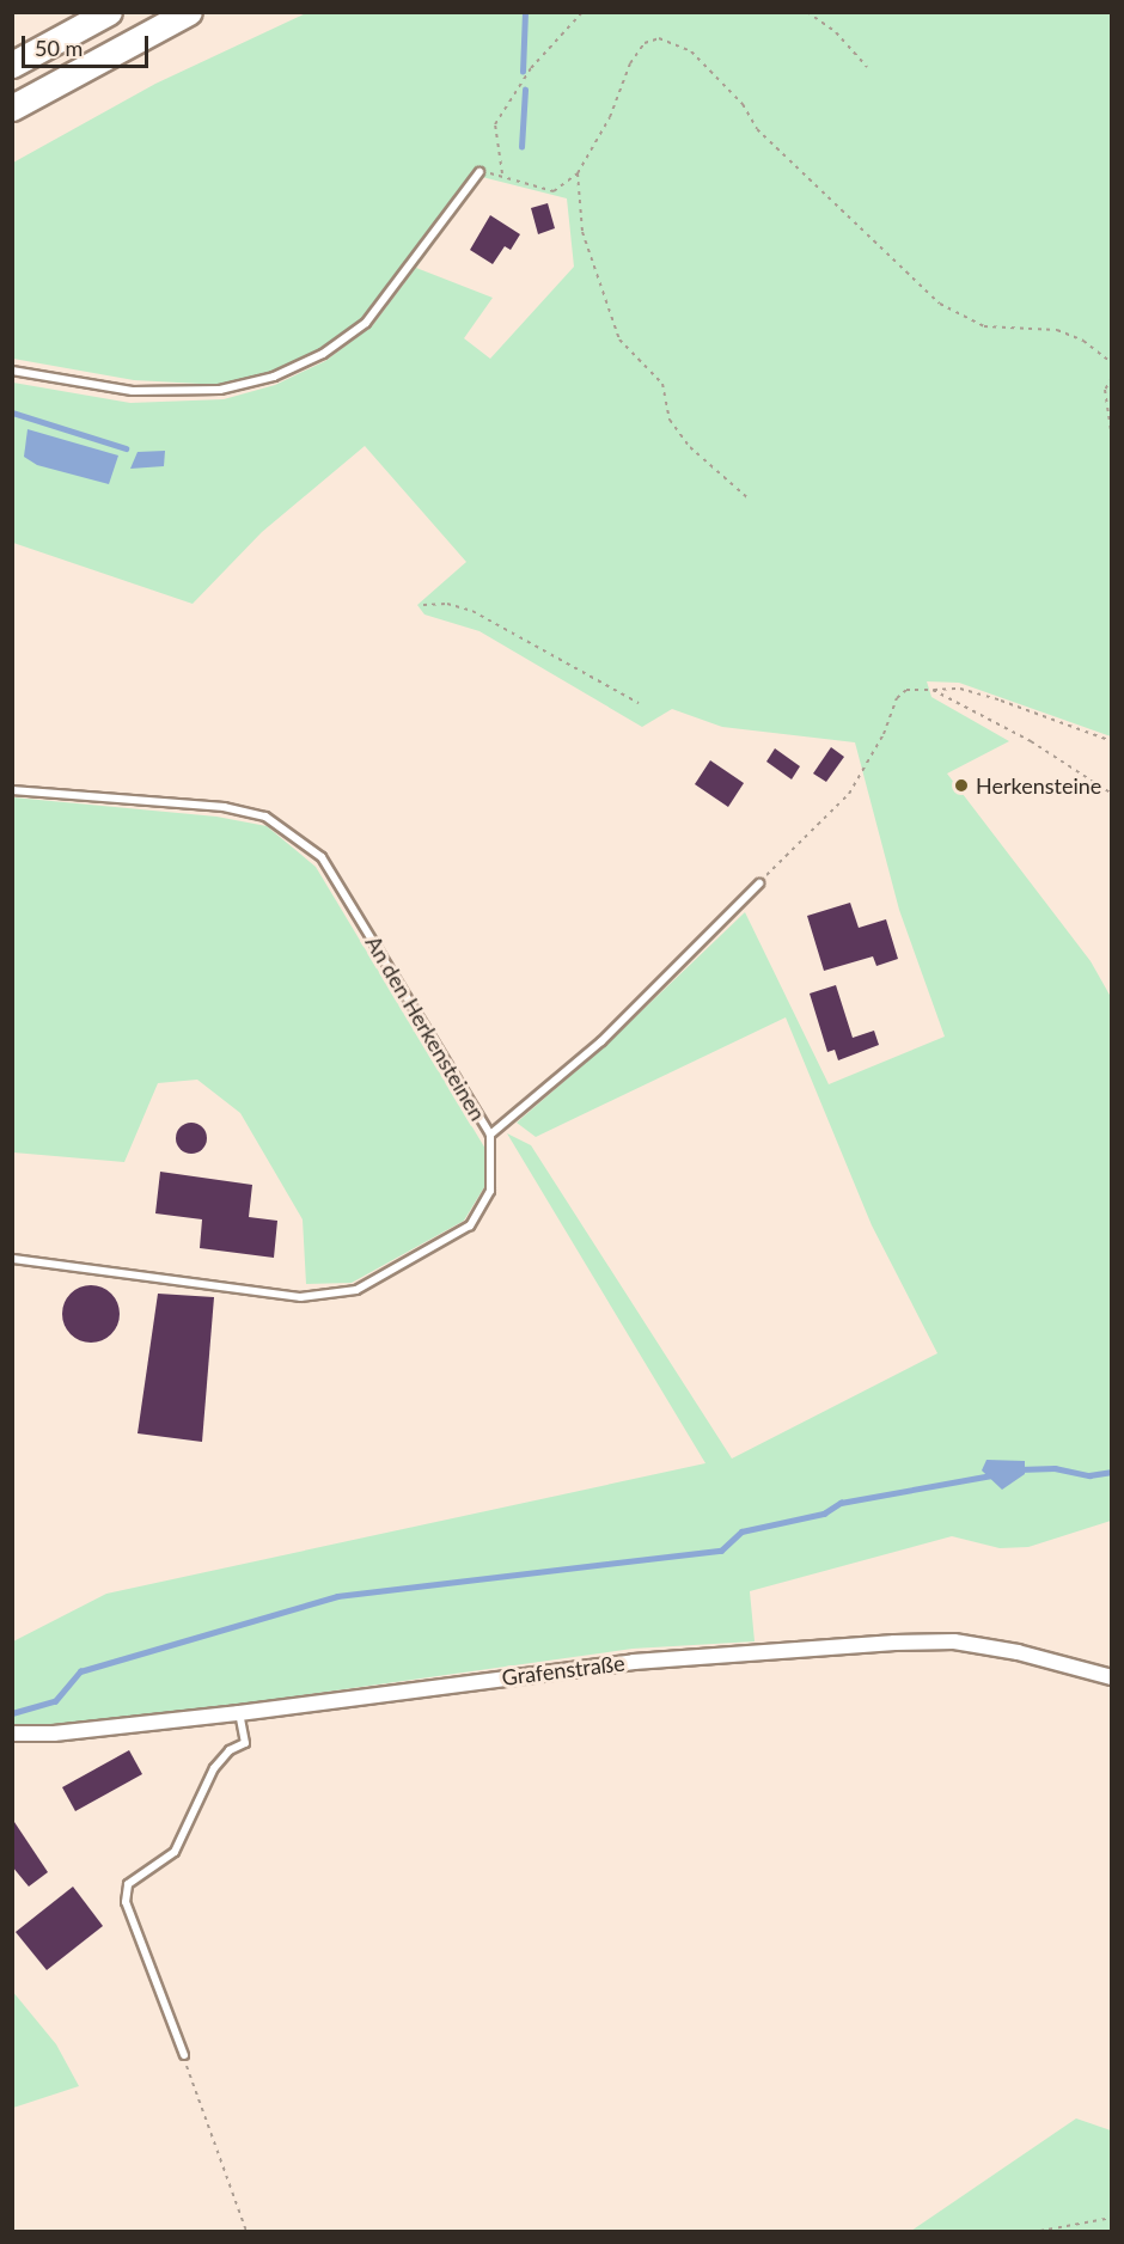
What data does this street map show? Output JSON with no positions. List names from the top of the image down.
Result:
{
  "streets": {
    "street": ["Grafenstraße"],
    "lane": ["An den Herkensteinen"]
  },
  "places": ["Herkensteine"],
  "scale_bar": "50 m"
}
